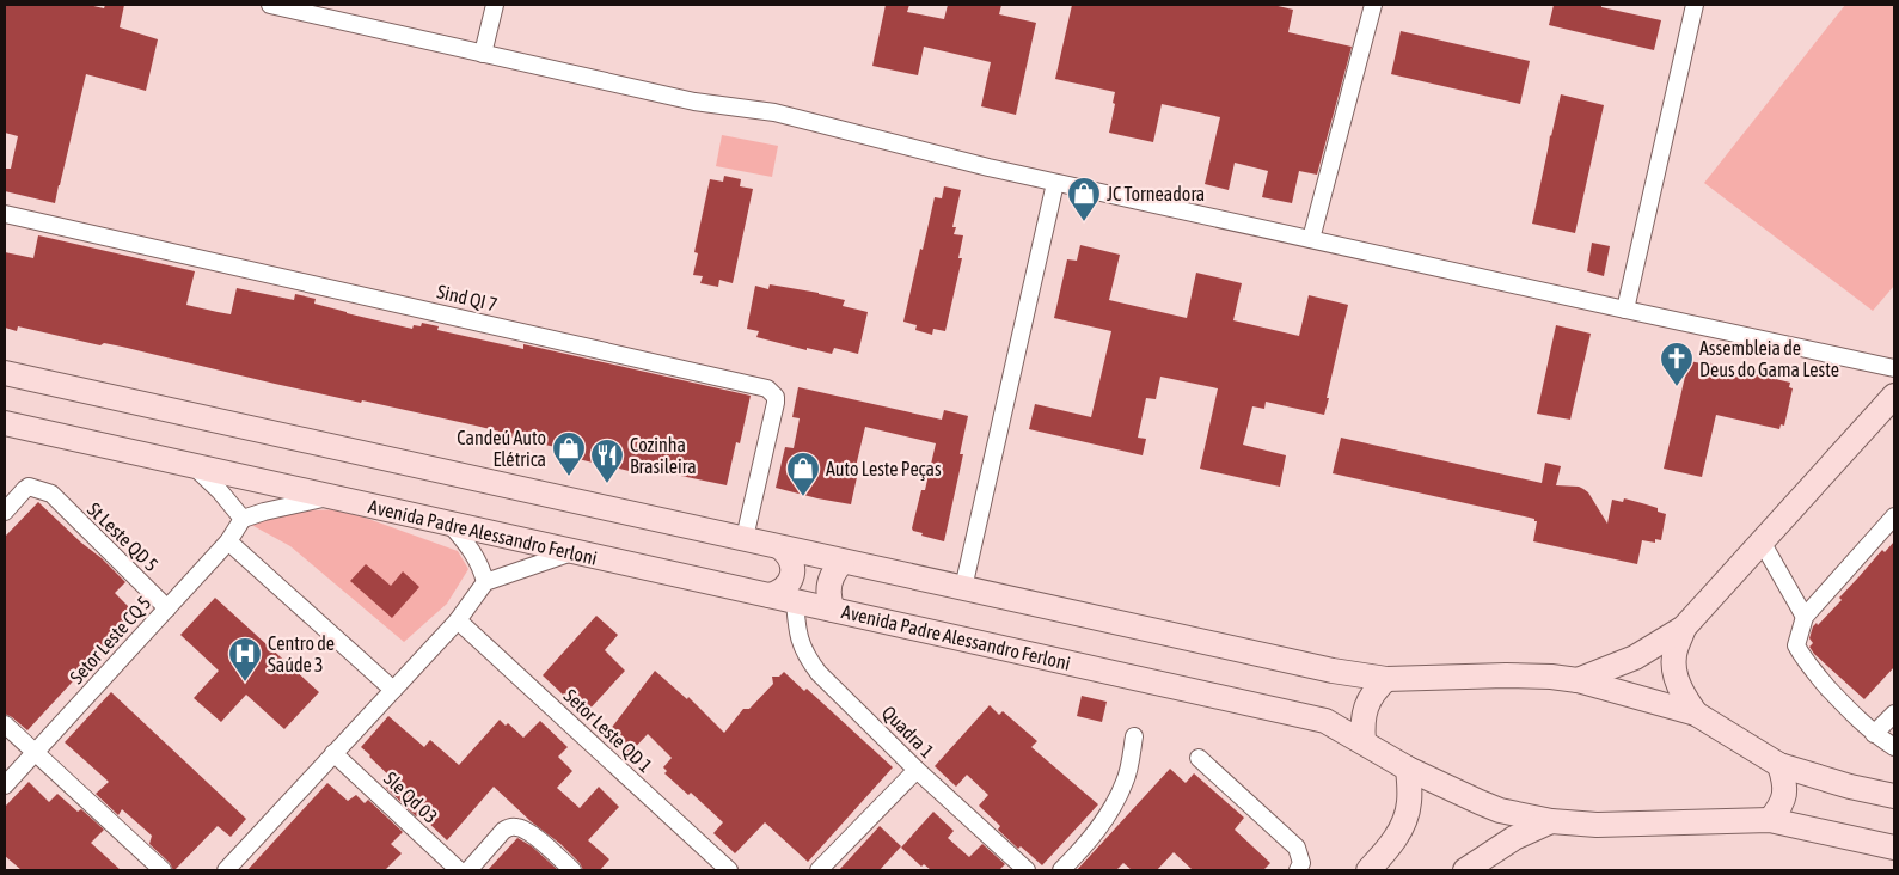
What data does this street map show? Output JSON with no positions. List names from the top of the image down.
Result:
{
  "streets": {
    "main road": ["Avenida Padre Alessandro Ferloni"],
    "street": [
      "Sind QI 7",
      "St Leste QD 5",
      "Setor Leste CQ 5",
      "Setor Leste QD 1",
      "Quadra 1",
      "Sle Qd 03"
    ]
  },
  "crossings": [
    ["Avenida Padre Alessandro Ferloni", "Quadra 1"],
    ["St Leste QD 5", "Setor Leste CQ 5"]
  ],
  "places": {
    "shop": ["JC Torneadora", "Candeú Auto Elétrica", "Auto Leste Peças"],
    "church": ["Assembleia de Deus do Gama Leste"],
    "restaurant": ["Cozinha Brasileira"],
    "hospital": ["Centro de Saúde 3"]
  }
}
